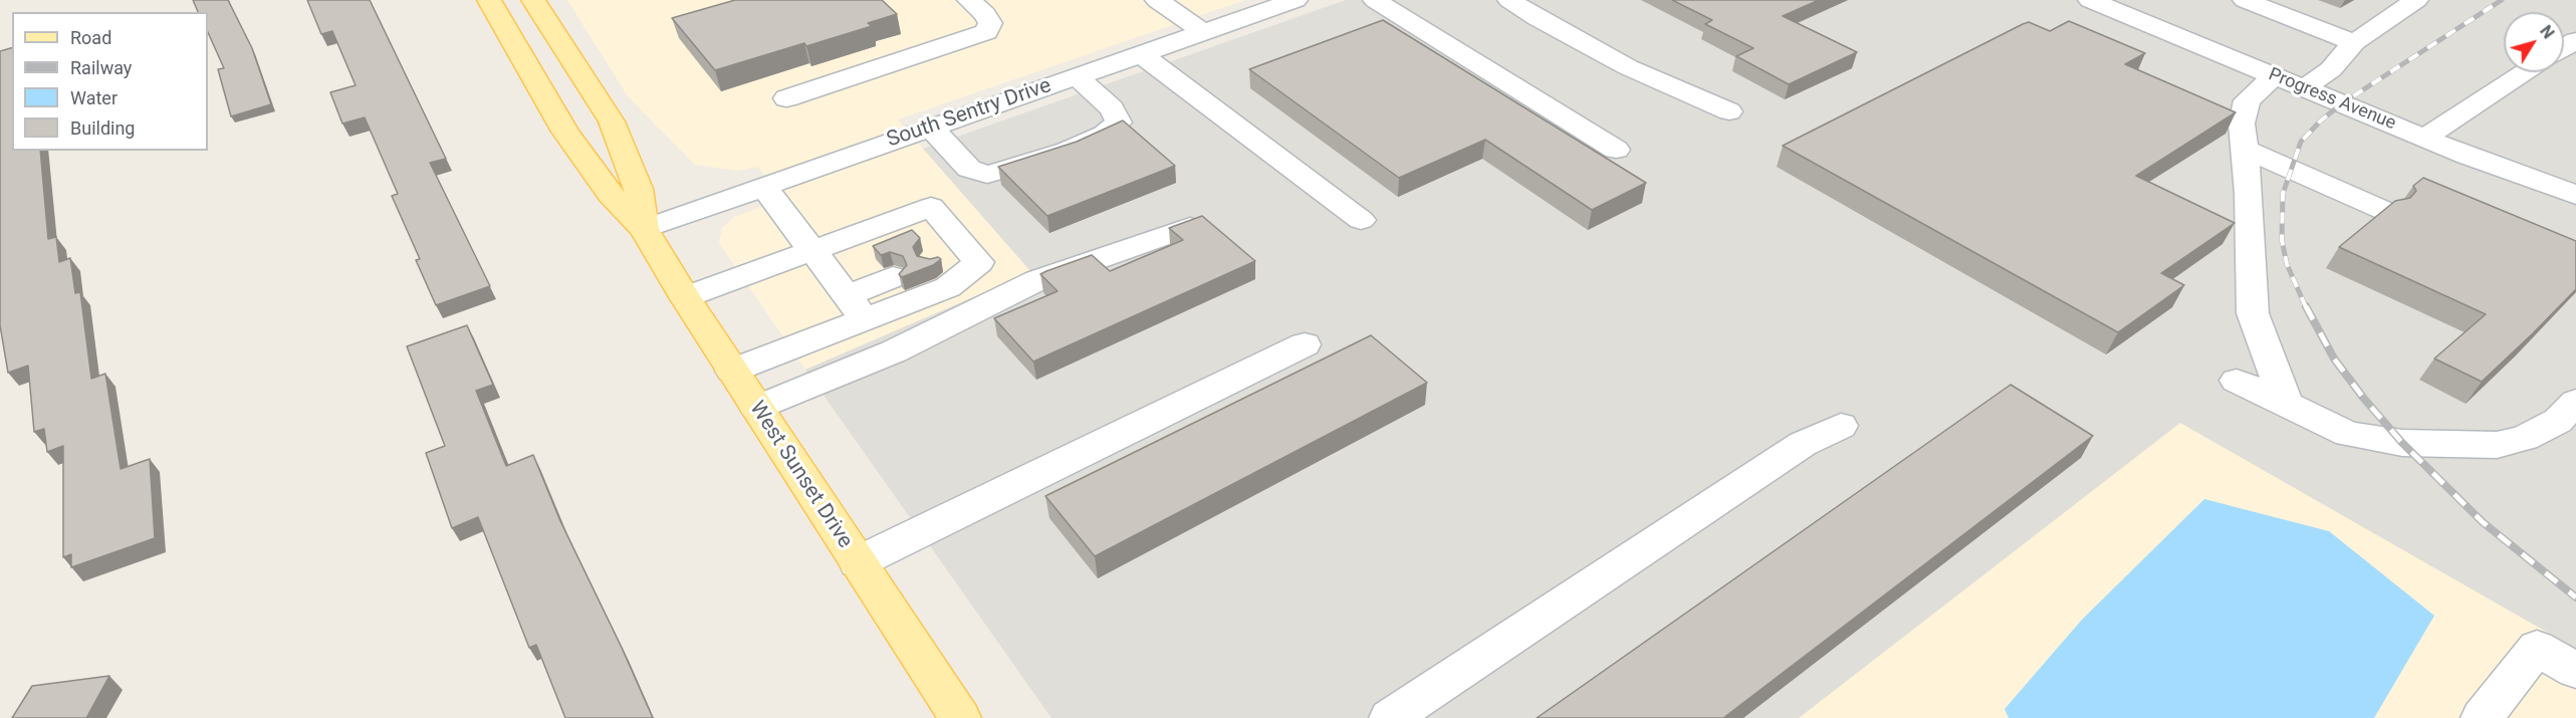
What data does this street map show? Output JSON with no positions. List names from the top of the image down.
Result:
{
  "streets": {
    "main road": ["West Sunset Drive"],
    "street": ["Progress Avenue", "South Sentry Drive"]
  },
  "crossings": [
    ["South Sentry Drive", "West Sunset Drive"]
  ],
  "legend": [
    "Road",
    "Railway",
    "Water",
    "Building"
  ],
  "north": "top right"
}
